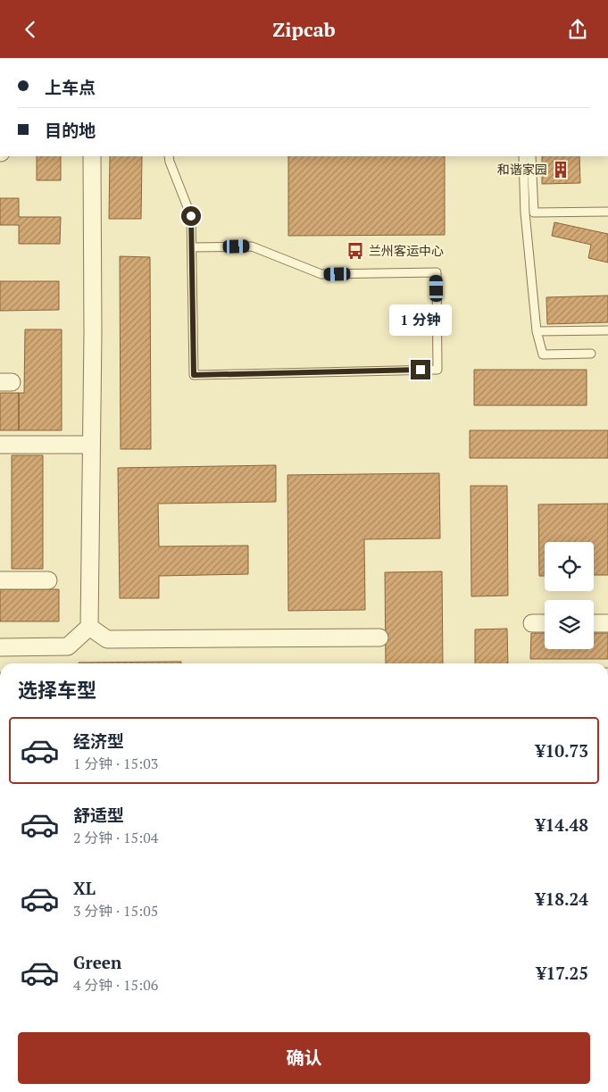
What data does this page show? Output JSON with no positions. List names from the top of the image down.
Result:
{
  "places": {
    "building": ["和谐家园"],
    "bus stop": ["兰州客运中心"]
  },
  "page": {
    "header": "Zipcab",
    "banner": ["上车点", "目的地"],
    "bubble": "1 分钟",
    "heading": "选择车型",
    "list": [
      {
        "name": "经济型",
        "note": "1 分钟 · 15:03",
        "value": "¥10.73"
      },
      {
        "name": "舒适型",
        "note": "2 分钟 · 15:04",
        "value": "¥14.48"
      },
      {
        "name": "XL",
        "note": "3 分钟 · 15:05",
        "value": "¥18.24"
      },
      {
        "name": "Green",
        "note": "4 分钟 · 15:06",
        "value": "¥17.25"
      }
    ],
    "buttons": "确认"
  }
}
